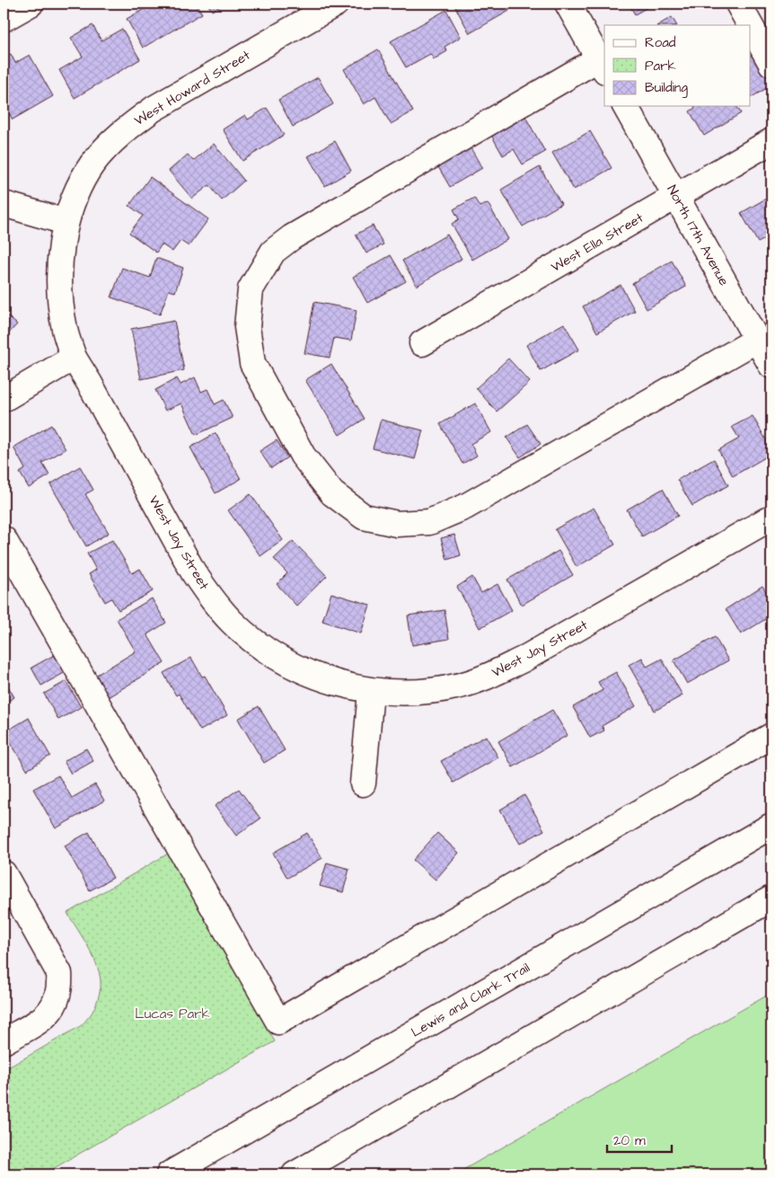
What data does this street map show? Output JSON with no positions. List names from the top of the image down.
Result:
{
  "streets": {
    "main road": [
      "West Howard Street",
      "North 17th Avenue",
      "West Ella Street",
      "West Jay Street",
      "Lewis and Clark Trail"
    ]
  },
  "crossings": [
    ["West Howard Street", "West Jay Street"],
    ["North 17th Avenue", "West Ella Street"]
  ],
  "parks": ["Lucas Park"],
  "legend": ["Road", "Park", "Building"],
  "scale_bar": "20 m"
}
